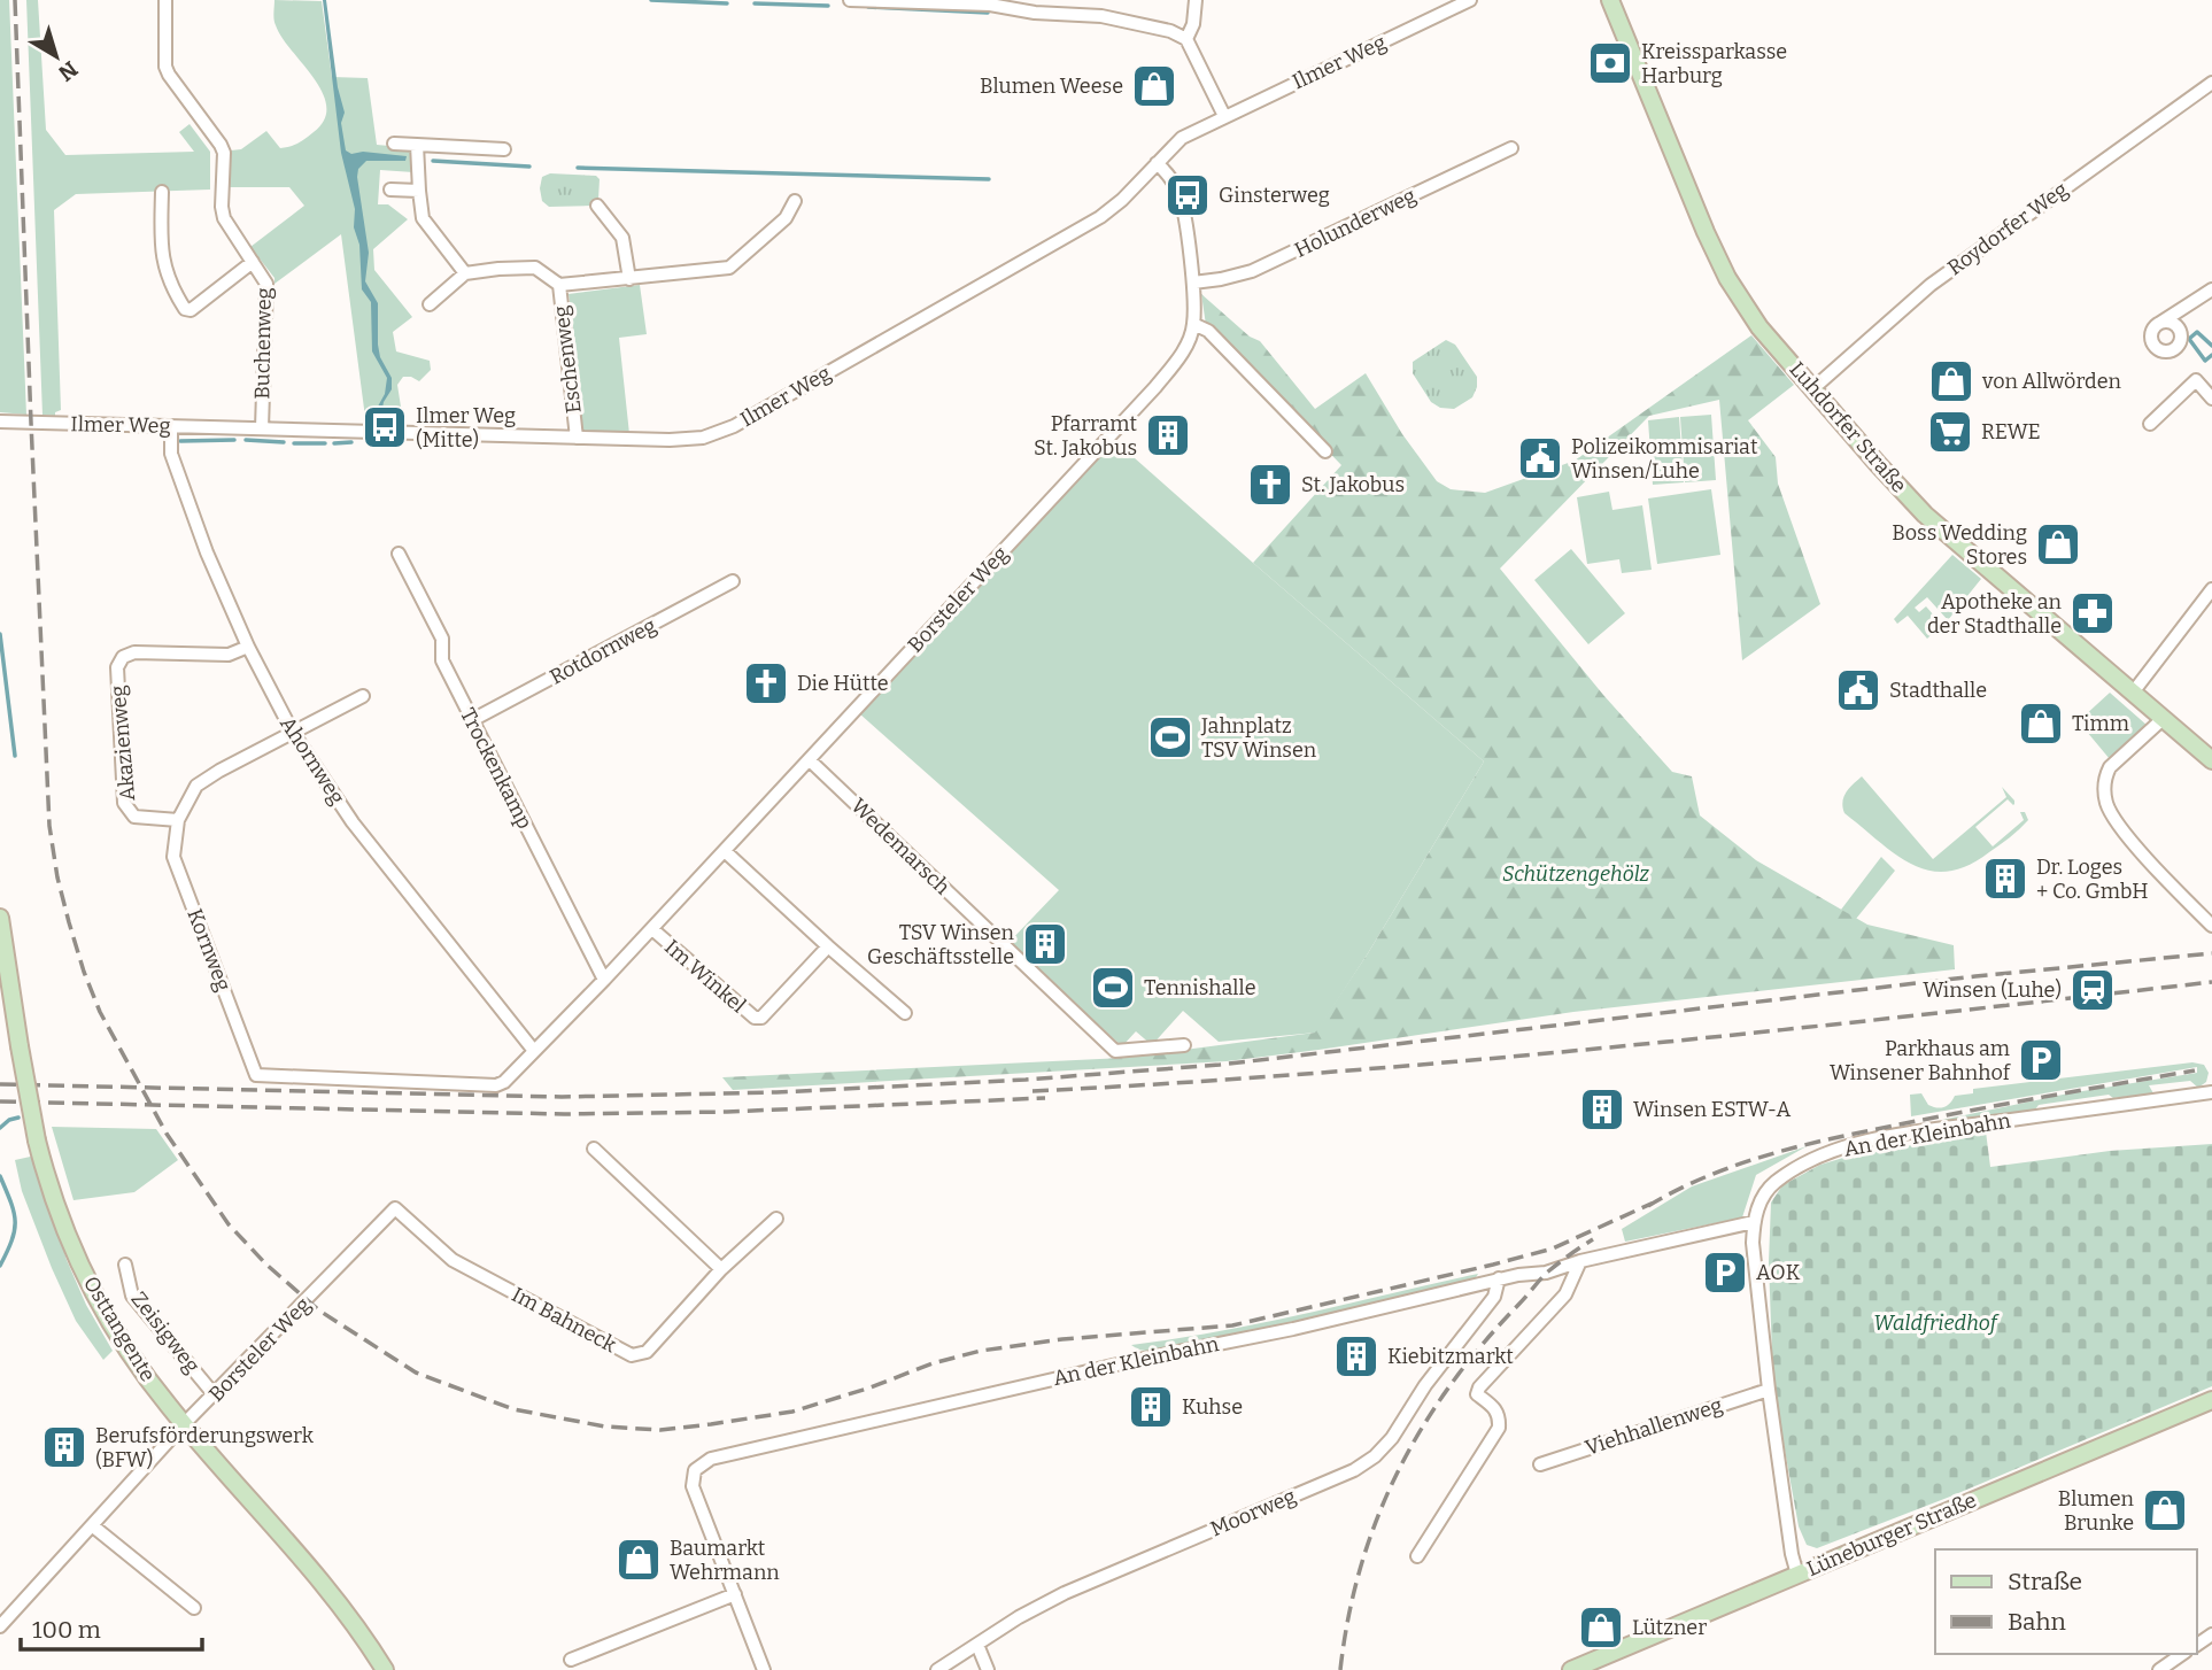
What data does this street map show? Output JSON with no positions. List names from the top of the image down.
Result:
{
  "streets": {
    "main road": ["Luhdorfer Straße", "Osttangente", "Lüneburger Straße"],
    "street": [
      "Ilmer Weg",
      "Holunderweg",
      "Roydorfer Weg",
      "Buchenweg",
      "Eschenweg",
      "Borsteler Weg",
      "Rotdornweg",
      "Akazienweg",
      "Ahornweg",
      "Trockenkamp",
      "Wedemarsch",
      "Kornweg",
      "Im Winkel",
      "An der Kleinbahn",
      "Im Bahneck",
      "Zeisigweg",
      "Viehhallenweg",
      "Moorweg"
    ]
  },
  "crossings": [
    ["Ilmer Weg", "Buchenweg"],
    ["Ilmer Weg", "Eschenweg"],
    ["Ilmer Weg", "Borsteler Weg"],
    ["Ilmer Weg", "Ahornweg"],
    ["Holunderweg", "Borsteler Weg"],
    ["Roydorfer Weg", "Luhdorfer Straße"],
    ["Borsteler Weg", "Ahornweg"],
    ["Borsteler Weg", "Trockenkamp"],
    ["Borsteler Weg", "Wedemarsch"],
    ["Borsteler Weg", "Kornweg"],
    ["Borsteler Weg", "Im Winkel"],
    ["Borsteler Weg", "Im Bahneck"],
    ["Borsteler Weg", "Osttangente"],
    ["Borsteler Weg", "Zeisigweg"],
    ["Rotdornweg", "Trockenkamp"],
    ["Akazienweg", "Ahornweg"],
    ["Akazienweg", "Kornweg"],
    ["Ahornweg", "Kornweg"],
    ["An der Kleinbahn", "Moorweg"]
  ],
  "parks": ["Schützengehölz", "Waldfriedhof"],
  "places": {
    "bank": ["Kreissparkasse Harburg"],
    "shop": [
      "Blumen Weese",
      "von Allwörden",
      "Boss Wedding Stores",
      "Timm",
      "Blumen Brunke",
      "Baumarkt Wehrmann",
      "Lützner"
    ],
    "bus stop": ["Ginsterweg", "Ilmer Weg (Mitte)"],
    "supermarket": ["REWE"],
    "building": [
      "Pfarramt St. Jakobus",
      "Dr. Loges + Co. GmbH",
      "TSV Winsen Geschäftsstelle",
      "Winsen ESTW-A",
      "Kiebitzmarkt",
      "Kuhse",
      "Berufsförderungswerk (BFW)"
    ],
    "public building": ["Polizeikommisariat Winsen/Luhe", "Stadthalle"],
    "church": ["St. Jakobus", "Die Hütte"],
    "pharmacy": ["Apotheke an der Stadthalle"],
    "sports": ["Jahnplatz TSV Winsen", "Tennishalle"],
    "station": ["Winsen (Luhe)"],
    "parking": ["Parkhaus am Winsener Bahnhof", "AOK"]
  },
  "legend": ["Straße", "Bahn"],
  "scale_bar": "100 m",
  "north": "bottom right"
}
